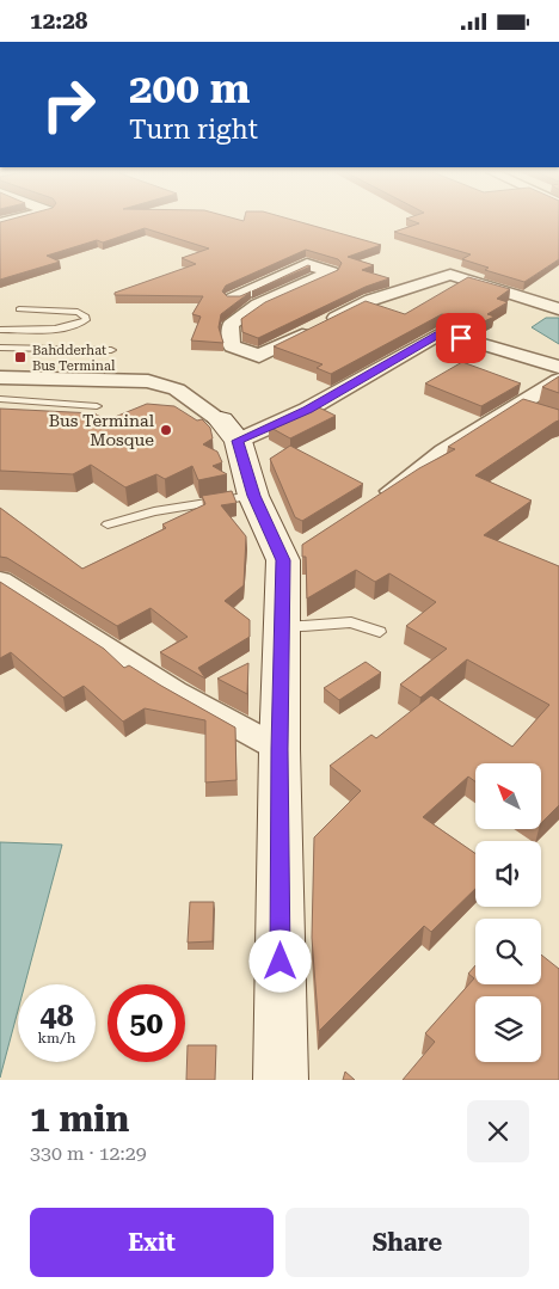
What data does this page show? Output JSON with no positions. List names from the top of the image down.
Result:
{
  "places": {
    "transit": ["Bahdderhat Bus Terminal"],
    "other": ["Bus Terminal Mosque"]
  },
  "north": "top left",
  "page": {
    "status": "12:28",
    "turn": ["200 m", "Turn right"],
    "speed": "48 km/h",
    "limit": "50",
    "heading": ["1 min", "330 m · 12:29"],
    "buttons": ["Exit", "Share"]
  }
}
